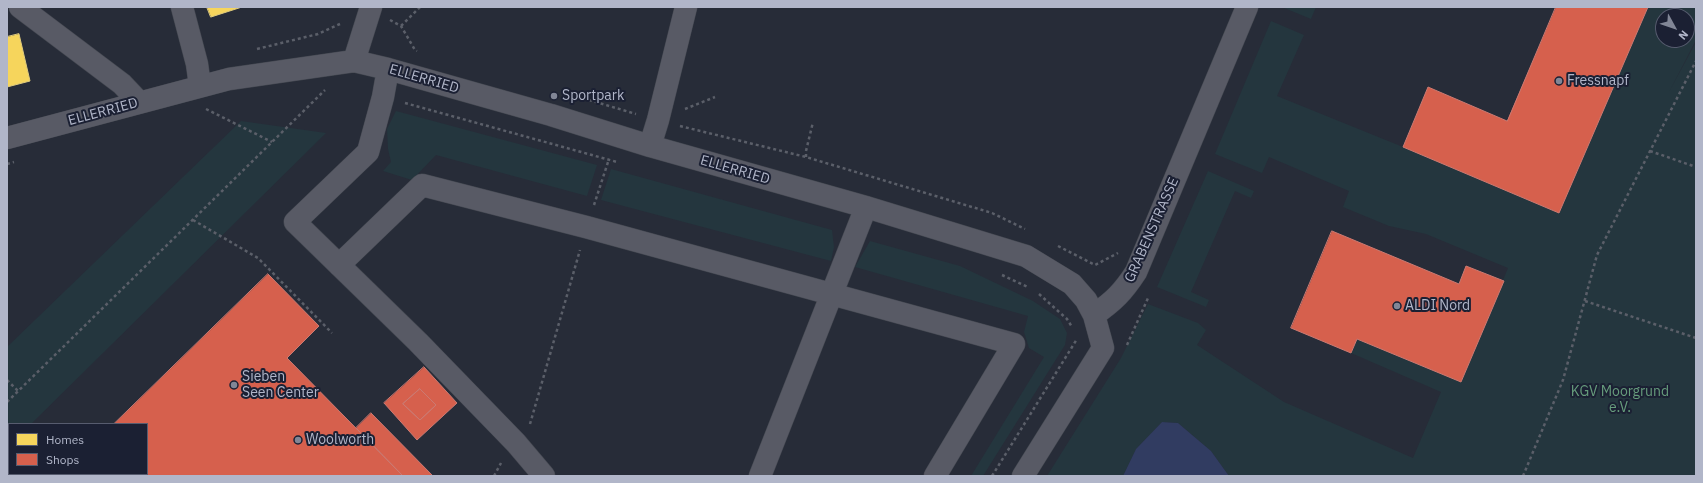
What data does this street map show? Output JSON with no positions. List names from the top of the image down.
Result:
{
  "streets": {
    "street": ["ELLERRIED", "GRABENSTRASSE"]
  },
  "crossings": [
    ["ELLERRIED", "GRABENSTRASSE"]
  ],
  "parks": ["KGV Moorgrund e.V."],
  "places": [
    "Fressnapf",
    "Sportpark",
    "ALDI Nord",
    "Sieben Seen Center",
    "Woolworth"
  ],
  "legend": ["Homes", "Shops"],
  "north": "bottom right"
}
